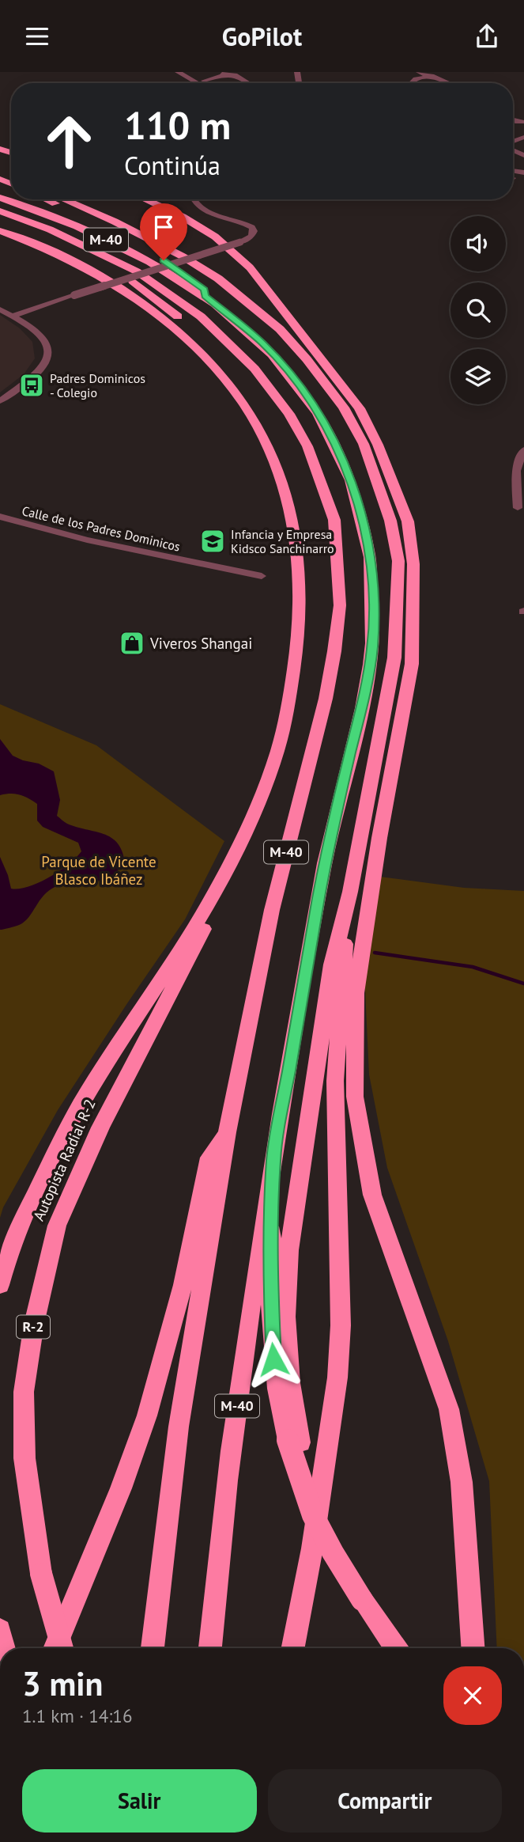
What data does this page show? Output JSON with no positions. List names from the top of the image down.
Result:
{
  "streets": {
    "highway": ["M-40", "Autopista Radial R-2", "R-2"],
    "street": ["Calle de los Padres Dominicos"]
  },
  "parks": ["Parque de Vicente Blasco Ibáñez"],
  "places": {
    "bus stop": ["Padres Dominicos - Colegio"],
    "school or university": ["Infancia y Empresa Kidsco Sanchinarro"],
    "shop": ["Viveros Shangai"]
  },
  "page": {
    "header": "GoPilot",
    "turn": ["110 m", "Continúa"],
    "heading": ["3 min", "1.1 km · 14:16"],
    "buttons": ["Salir", "Compartir"]
  }
}
